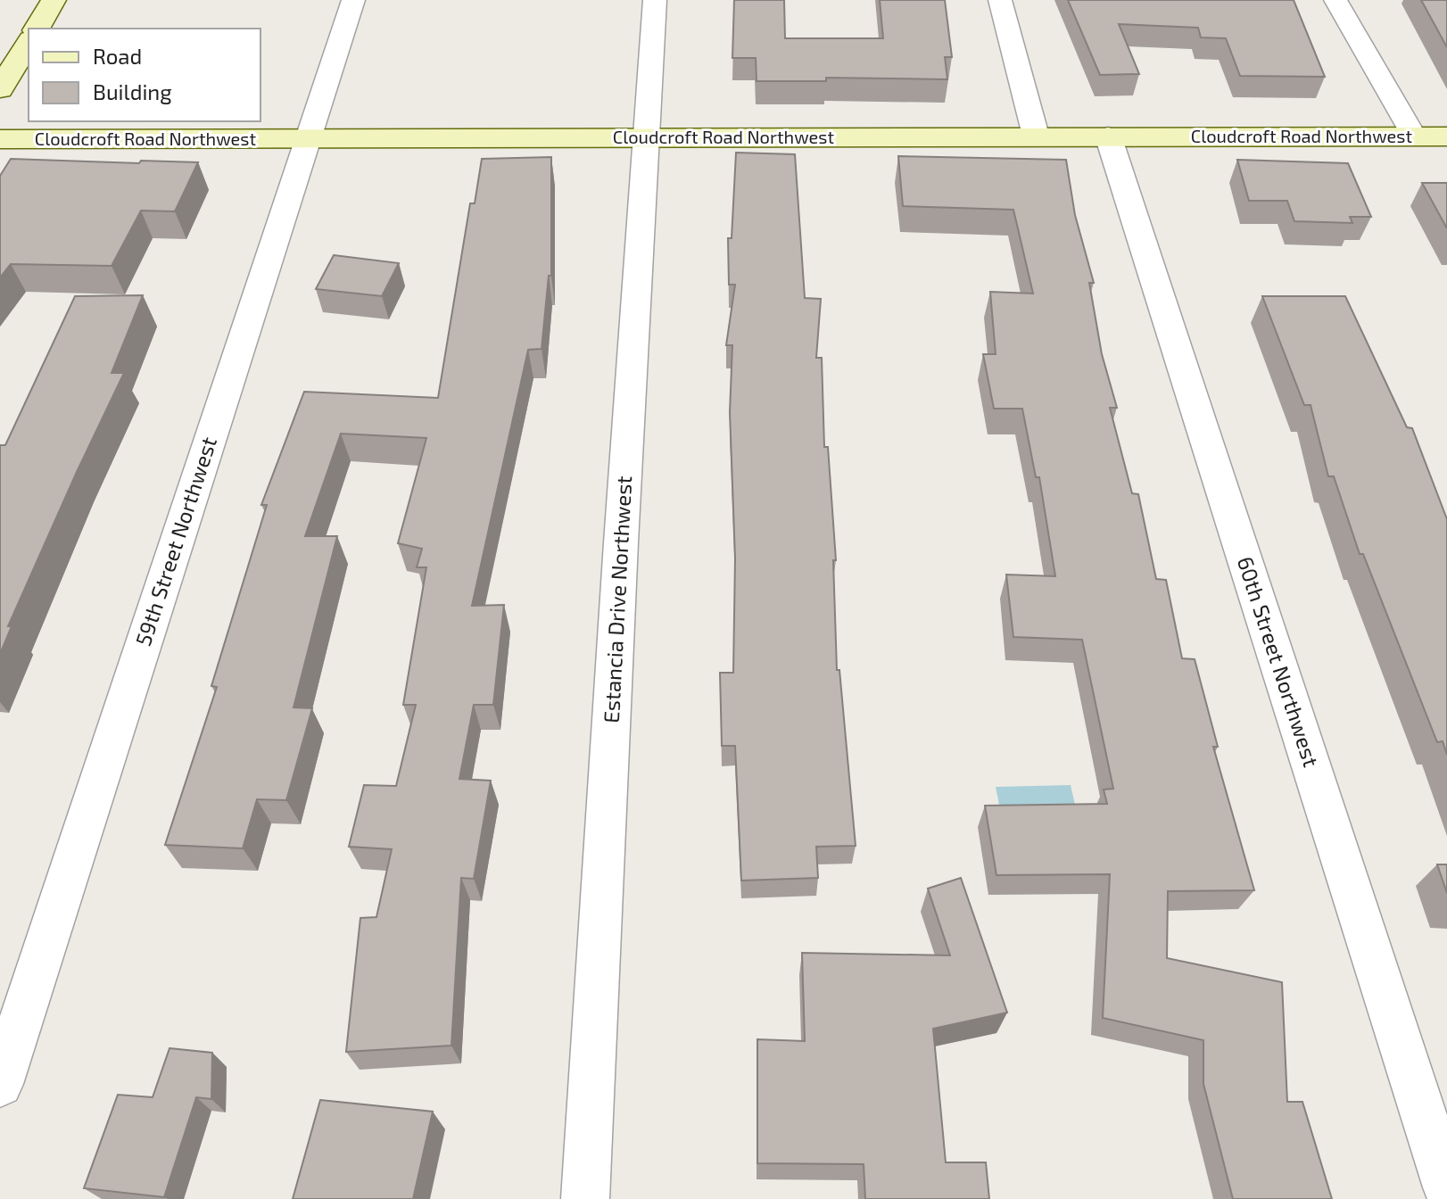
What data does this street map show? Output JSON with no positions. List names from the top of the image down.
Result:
{
  "streets": {
    "street": [
      "Cloudcroft Road Northwest",
      "59th Street Northwest",
      "Estancia Drive Northwest",
      "60th Street Northwest"
    ]
  },
  "crossings": [
    ["Cloudcroft Road Northwest", "59th Street Northwest"],
    ["Cloudcroft Road Northwest", "Estancia Drive Northwest"],
    ["Cloudcroft Road Northwest", "60th Street Northwest"]
  ],
  "legend": ["Road", "Building"]
}
